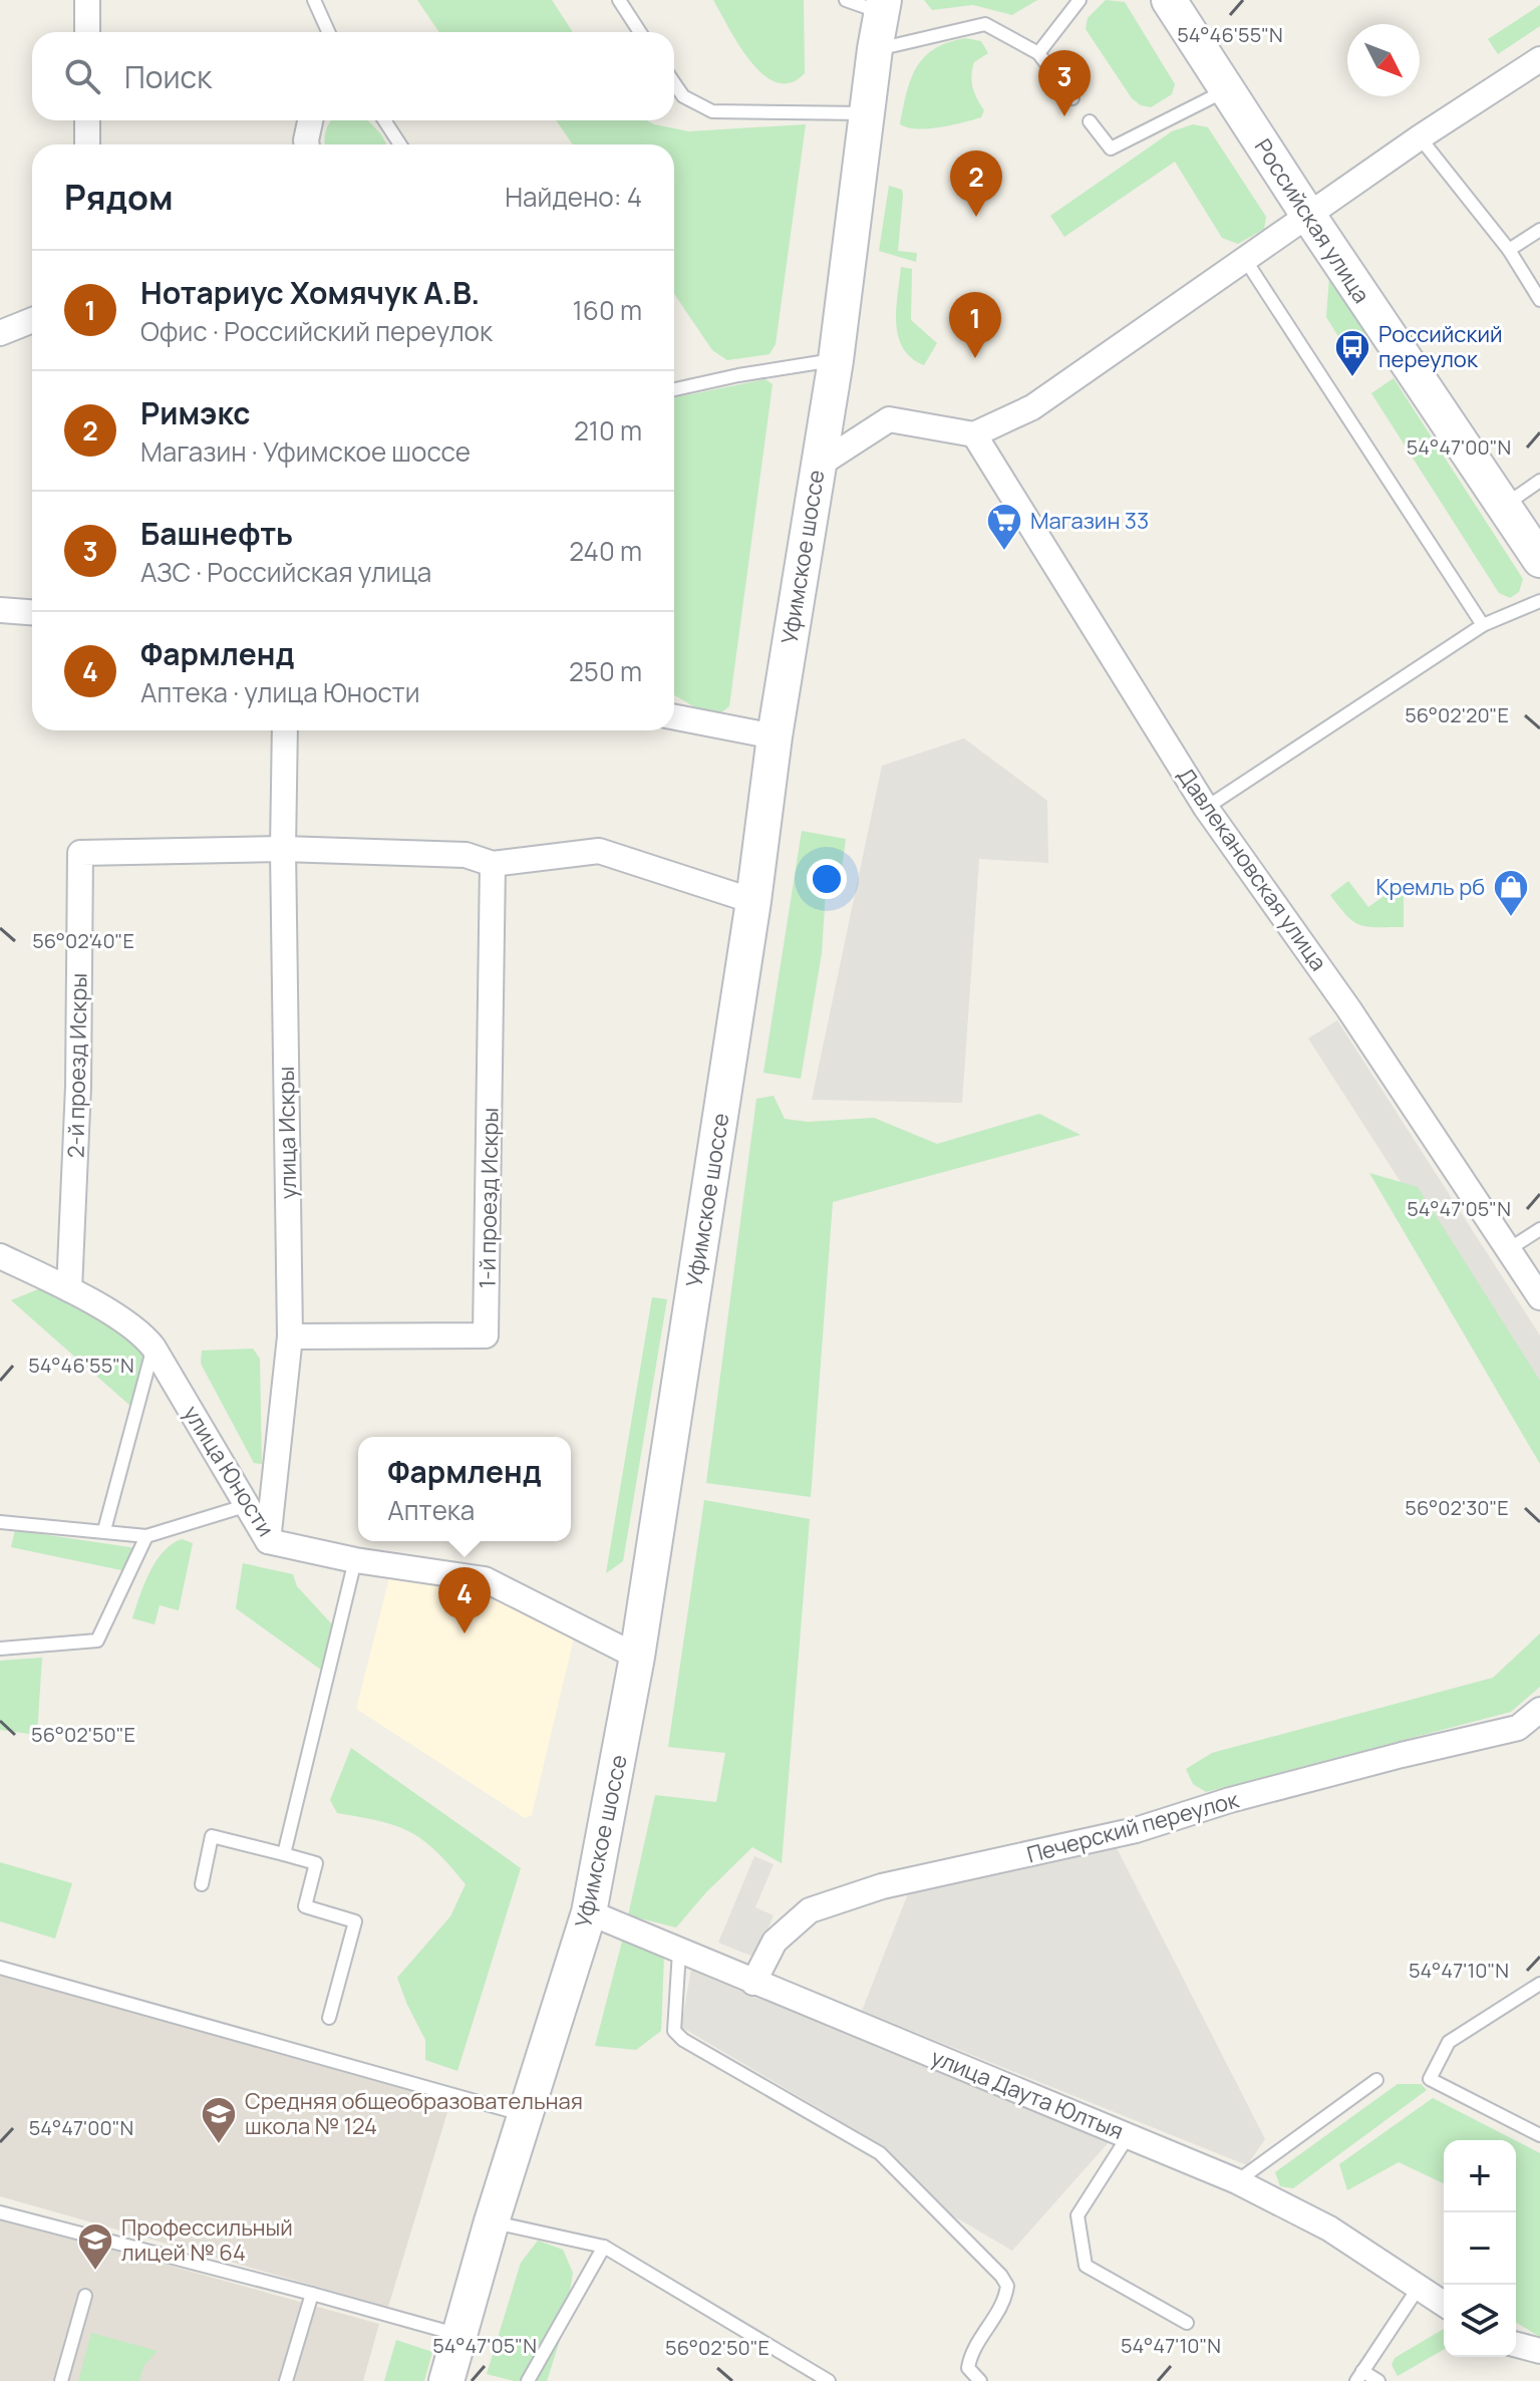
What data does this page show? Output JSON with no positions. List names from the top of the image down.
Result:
{
  "streets": {
    "main road": ["Российская улица", "Уфимское шоссе"],
    "street": [
      "Давлекановская улица",
      "2-й проезд Искры",
      "улица Искры",
      "1-й проезд Искры",
      "улица Юности",
      "Печерский переулок",
      "улица Даута Юлтыя"
    ]
  },
  "crossings": [
    ["Уфимское шоссе", "улица Юности"],
    ["Уфимское шоссе", "улица Даута Юлтыя"],
    ["2-й проезд Искры", "улица Искры"],
    ["2-й проезд Искры", "улица Юности"],
    ["улица Искры", "1-й проезд Искры"],
    ["улица Искры", "улица Юности"],
    ["Печерский переулок", "улица Даута Юлтыя"]
  ],
  "places": {
    "bus stop": ["Российский переулок"],
    "supermarket": ["Магазин 33"],
    "shop": ["Кремль рб"],
    "school or university": ["Средняя общеобразовательная школа № 124", "Профессильный лицей № 64"]
  },
  "north": "bottom right",
  "page": {
    "search": "Поиск",
    "pins": [
      "3",
      "2",
      "1",
      "4"
    ],
    "heading": ["Рядом", "Найдено: 4"],
    "list": [
      {
        "mark": "1",
        "name": "Нотариус Хомячук А.В.",
        "note": "Офис · Российский переулок",
        "value": "160 m"
      },
      {
        "mark": "2",
        "name": "Римэкс",
        "note": "Магазин · Уфимское шоссе",
        "value": "210 m"
      },
      {
        "mark": "3",
        "name": "Башнефть",
        "note": "АЗС · Российская улица",
        "value": "240 m"
      },
      {
        "mark": "4",
        "name": "Фармленд",
        "note": "Аптека · улица Юности",
        "value": "250 m"
      }
    ],
    "popup": ["Фармленд", "Аптека"],
    "map_buttons": ["+", "−"]
  },
  "coordinates": [
    "54°46'55\"N",
    "54°47'00\"N",
    "56°02'20\"E",
    "56°02'40\"E",
    "54°47'05\"N",
    "56°02'30\"E",
    "56°02'50\"E",
    "54°47'10\"N"
  ]
}
